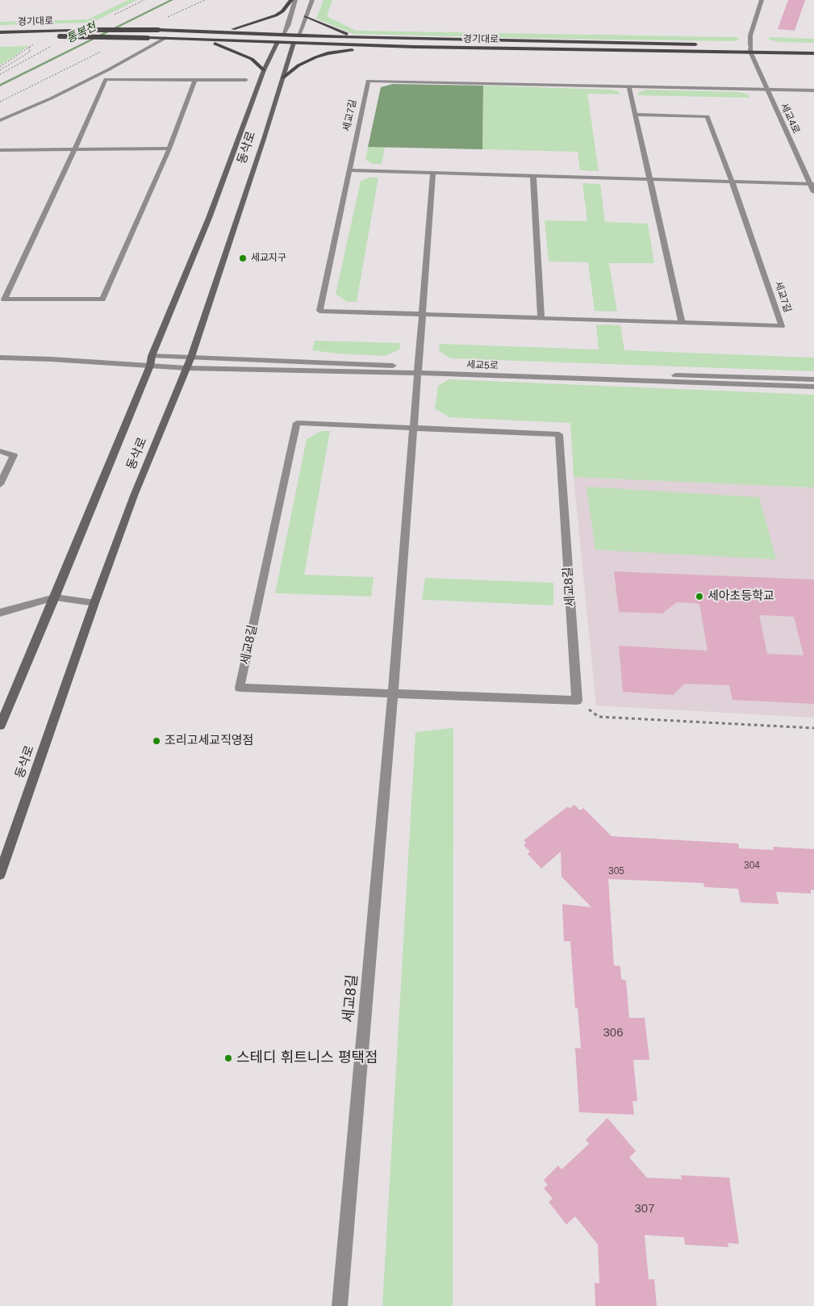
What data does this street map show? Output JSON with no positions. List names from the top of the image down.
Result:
{
  "streets": {
    "main road": ["경기대로", "동삭로"],
    "street": [
      "세교7길",
      "세교4로",
      "세교5로",
      "세교8길"
    ]
  },
  "crossings": [
    ["경기대로", "세교4로"],
    ["경기대로", "동삭로"],
    ["세교7길", "세교4로"],
    ["동삭로", "세교5로"],
    ["세교5로", "세교8길"]
  ],
  "water": ["통복천"],
  "places": [
    "세교지구",
    "세아초등학교",
    "조리고세교직영점",
    "스테디 휘트니스 평택점"
  ],
  "house_numbers": [
    "304",
    "305",
    "306",
    "307"
  ]
}
